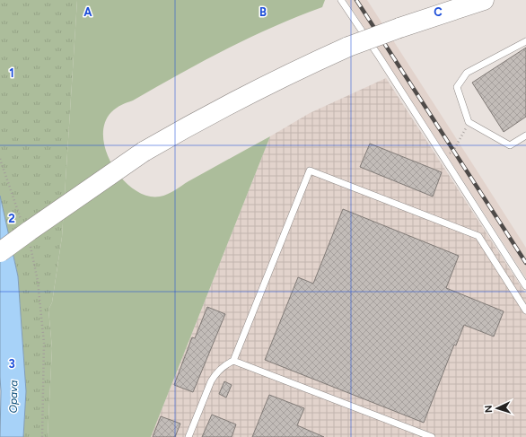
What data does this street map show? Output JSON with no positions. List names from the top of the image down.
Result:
{
  "water": ["Opava"],
  "north": "left",
  "grid": {
    "columns": ["A", "B", "C"],
    "rows": ["1", "2", "3"]
  }
}
